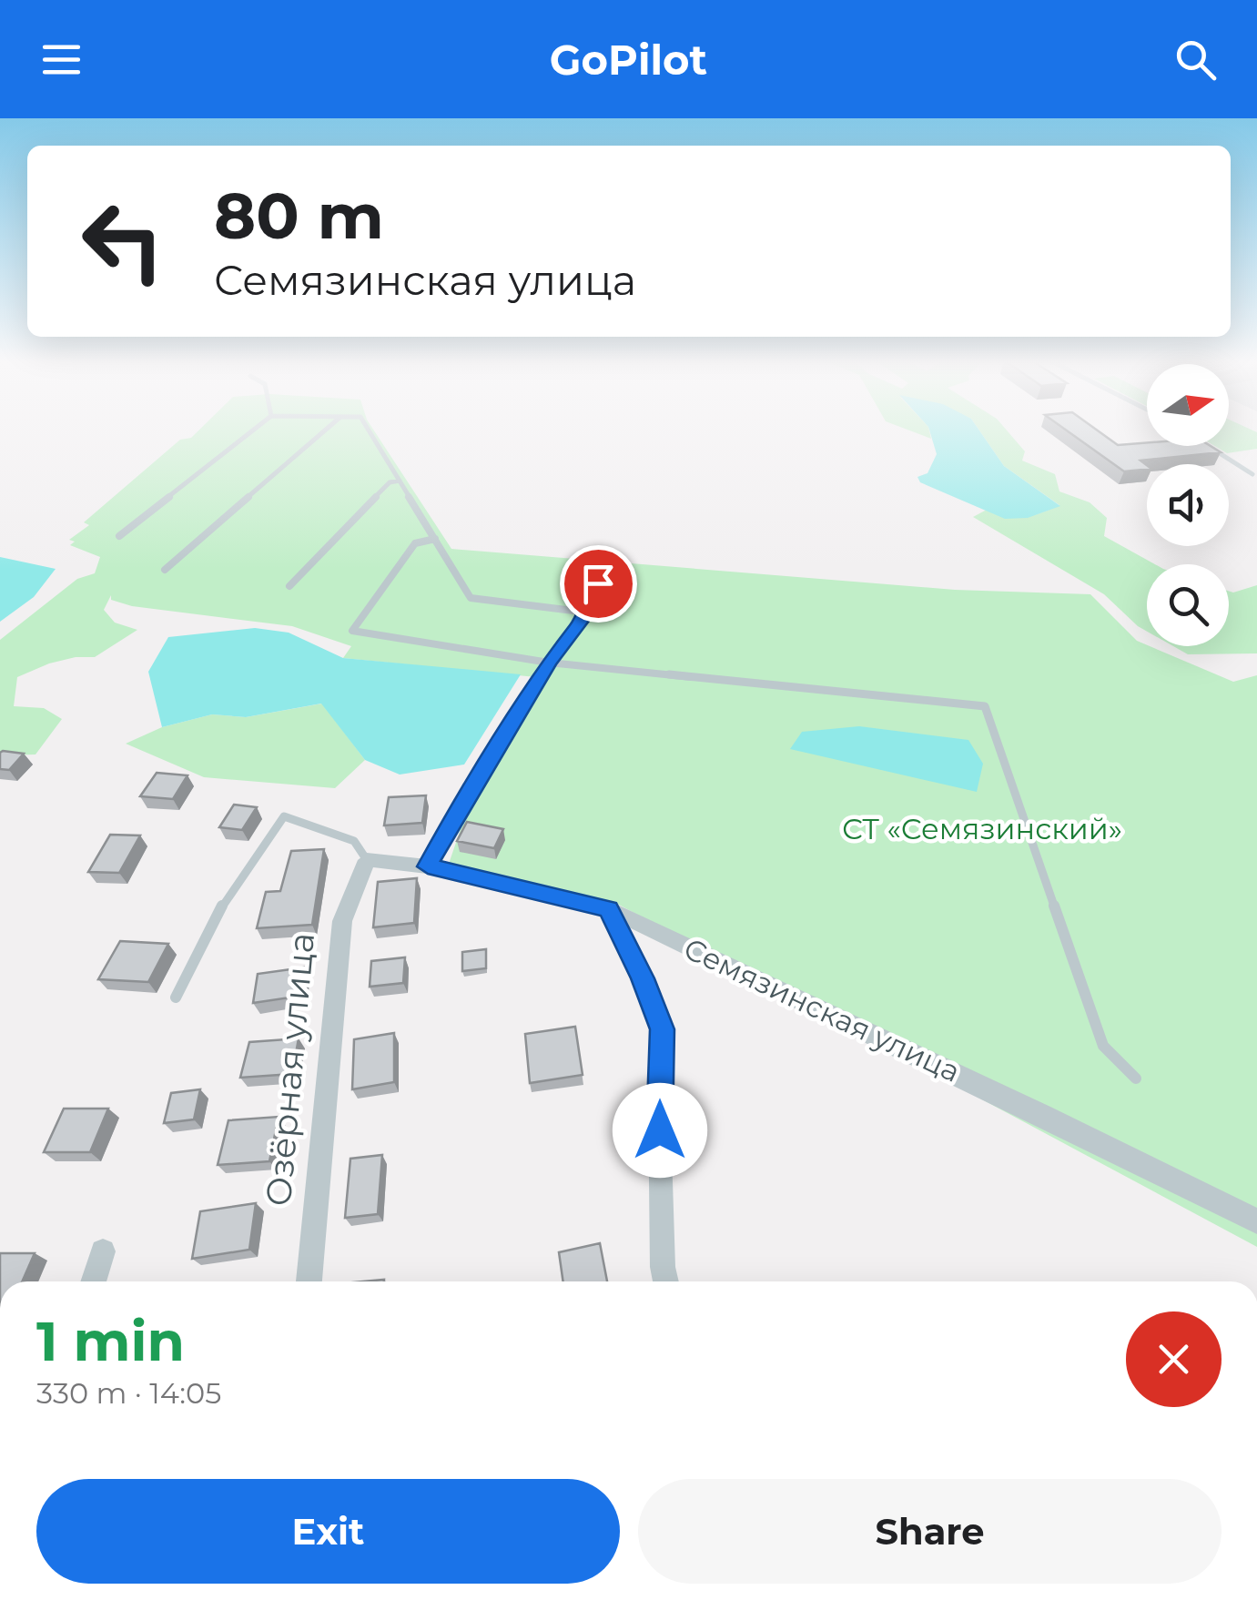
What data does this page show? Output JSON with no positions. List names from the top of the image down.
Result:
{
  "streets": {
    "street": ["Семязинская улица", "Озёрная улица"]
  },
  "crossings": [
    ["Семязинская улица", "Озёрная улица"]
  ],
  "parks": ["СТ «Семязинский»"],
  "north": "right",
  "page": {
    "header": "GoPilot",
    "turn": ["80 m", "Семязинская улица"],
    "heading": ["1 min", "330 m · 14:05"],
    "buttons": ["Exit", "Share"]
  }
}
